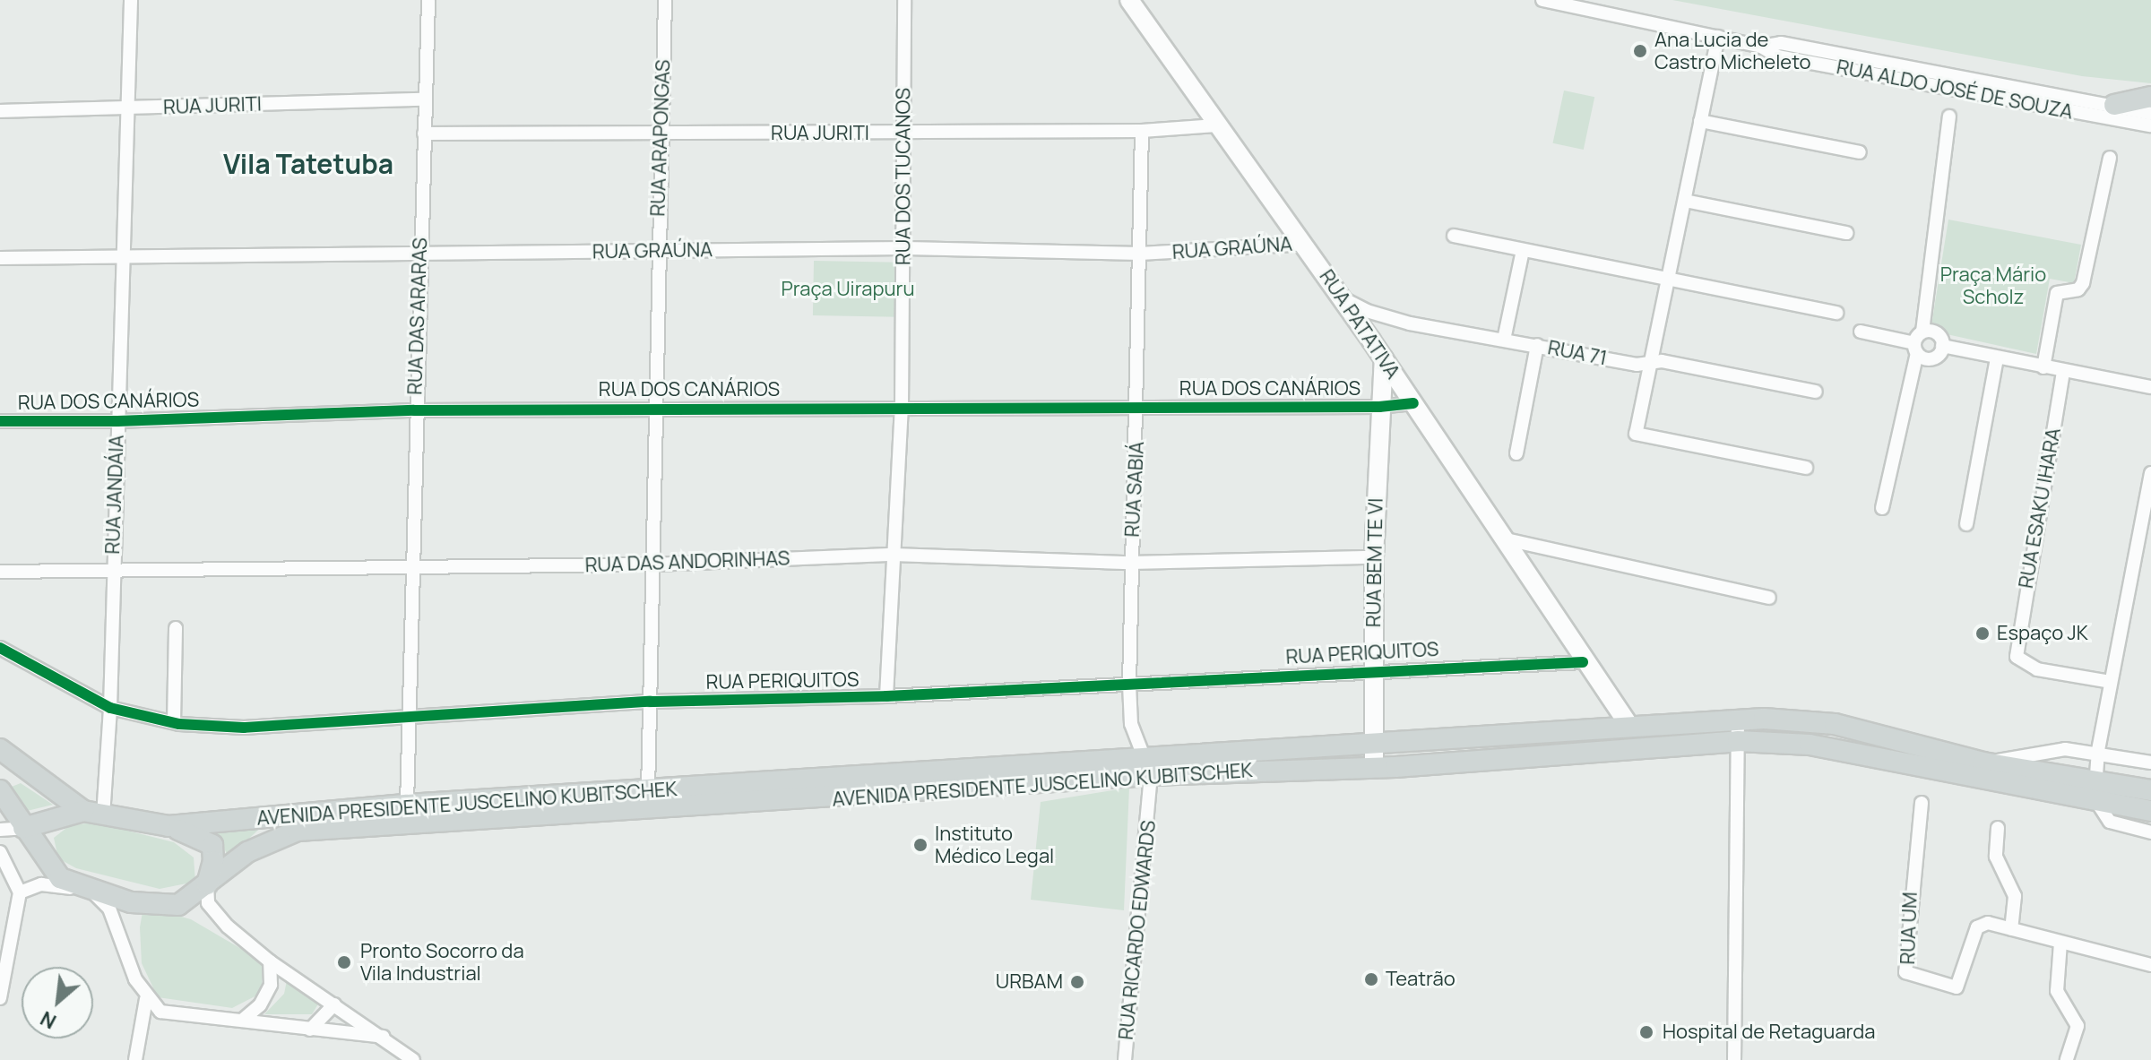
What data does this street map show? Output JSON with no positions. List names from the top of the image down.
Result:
{
  "streets": {
    "main road": ["RUA PATATIVA", "RUA BEM TE VI", "AVENIDA PRESIDENTE JUSCELINO KUBITSCHEK"],
    "street": [
      "RUA ALDO JOSÉ DE SOUZA",
      "RUA JURITI",
      "RUA ARAPONGAS",
      "RUA DOS TUCANOS",
      "RUA GRAÚNA",
      "RUA DAS ARARAS",
      "RUA 71",
      "RUA DOS CANÁRIOS",
      "RUA SABIÁ",
      "RUA JANDÁIA",
      "RUA ESAKU IHARA",
      "RUA DAS ANDORINHAS",
      "RUA PERIQUITOS",
      "RUA UM",
      "RUA RICARDO EDWARDS"
    ]
  },
  "crossings": [
    ["RUA JURITI", "RUA ARAPONGAS"],
    ["RUA JURITI", "RUA DOS TUCANOS"],
    ["RUA JURITI", "RUA DAS ARARAS"],
    ["RUA JURITI", "RUA PATATIVA"],
    ["RUA JURITI", "RUA SABIÁ"],
    ["RUA JURITI", "RUA JANDÁIA"],
    ["RUA ARAPONGAS", "RUA GRAÚNA"],
    ["RUA ARAPONGAS", "RUA DOS CANÁRIOS"],
    ["RUA ARAPONGAS", "RUA DAS ANDORINHAS"],
    ["RUA ARAPONGAS", "RUA PERIQUITOS"],
    ["RUA ARAPONGAS", "AVENIDA PRESIDENTE JUSCELINO KUBITSCHEK"],
    ["RUA DOS TUCANOS", "RUA GRAÚNA"],
    ["RUA DOS TUCANOS", "RUA DOS CANÁRIOS"],
    ["RUA DOS TUCANOS", "RUA DAS ANDORINHAS"],
    ["RUA DOS TUCANOS", "RUA PERIQUITOS"],
    ["RUA GRAÚNA", "RUA DAS ARARAS"],
    ["RUA GRAÚNA", "RUA PATATIVA"],
    ["RUA GRAÚNA", "RUA SABIÁ"],
    ["RUA GRAÚNA", "RUA JANDÁIA"],
    ["RUA DAS ARARAS", "RUA DOS CANÁRIOS"],
    ["RUA DAS ARARAS", "RUA DAS ANDORINHAS"],
    ["RUA DAS ARARAS", "RUA PERIQUITOS"],
    ["RUA DAS ARARAS", "AVENIDA PRESIDENTE JUSCELINO KUBITSCHEK"],
    ["RUA PATATIVA", "RUA 71"],
    ["RUA PATATIVA", "RUA DOS CANÁRIOS"],
    ["RUA PATATIVA", "RUA BEM TE VI"],
    ["RUA PATATIVA", "RUA PERIQUITOS"],
    ["RUA PATATIVA", "AVENIDA PRESIDENTE JUSCELINO KUBITSCHEK"],
    ["RUA DOS CANÁRIOS", "RUA SABIÁ"],
    ["RUA DOS CANÁRIOS", "RUA JANDÁIA"],
    ["RUA DOS CANÁRIOS", "RUA BEM TE VI"],
    ["RUA SABIÁ", "RUA DAS ANDORINHAS"],
    ["RUA SABIÁ", "RUA PERIQUITOS"],
    ["RUA SABIÁ", "AVENIDA PRESIDENTE JUSCELINO KUBITSCHEK"],
    ["RUA SABIÁ", "RUA RICARDO EDWARDS"],
    ["RUA JANDÁIA", "RUA DAS ANDORINHAS"],
    ["RUA JANDÁIA", "RUA PERIQUITOS"],
    ["RUA JANDÁIA", "AVENIDA PRESIDENTE JUSCELINO KUBITSCHEK"],
    ["RUA DAS ANDORINHAS", "RUA BEM TE VI"],
    ["RUA BEM TE VI", "RUA PERIQUITOS"],
    ["RUA BEM TE VI", "AVENIDA PRESIDENTE JUSCELINO KUBITSCHEK"],
    ["AVENIDA PRESIDENTE JUSCELINO KUBITSCHEK", "RUA RICARDO EDWARDS"]
  ],
  "districts": ["Vila Tatetuba"],
  "parks": ["Praça Mário Scholz", "Praça Uirapuru"],
  "places": [
    "Ana Lucia de Castro Micheleto",
    "Espaço JK",
    "Instituto Médico Legal",
    "Pronto Socorro da Vila Industrial",
    "Teatrão",
    "URBAM",
    "Hospital de Retaguarda"
  ],
  "north": "bottom left"
}
